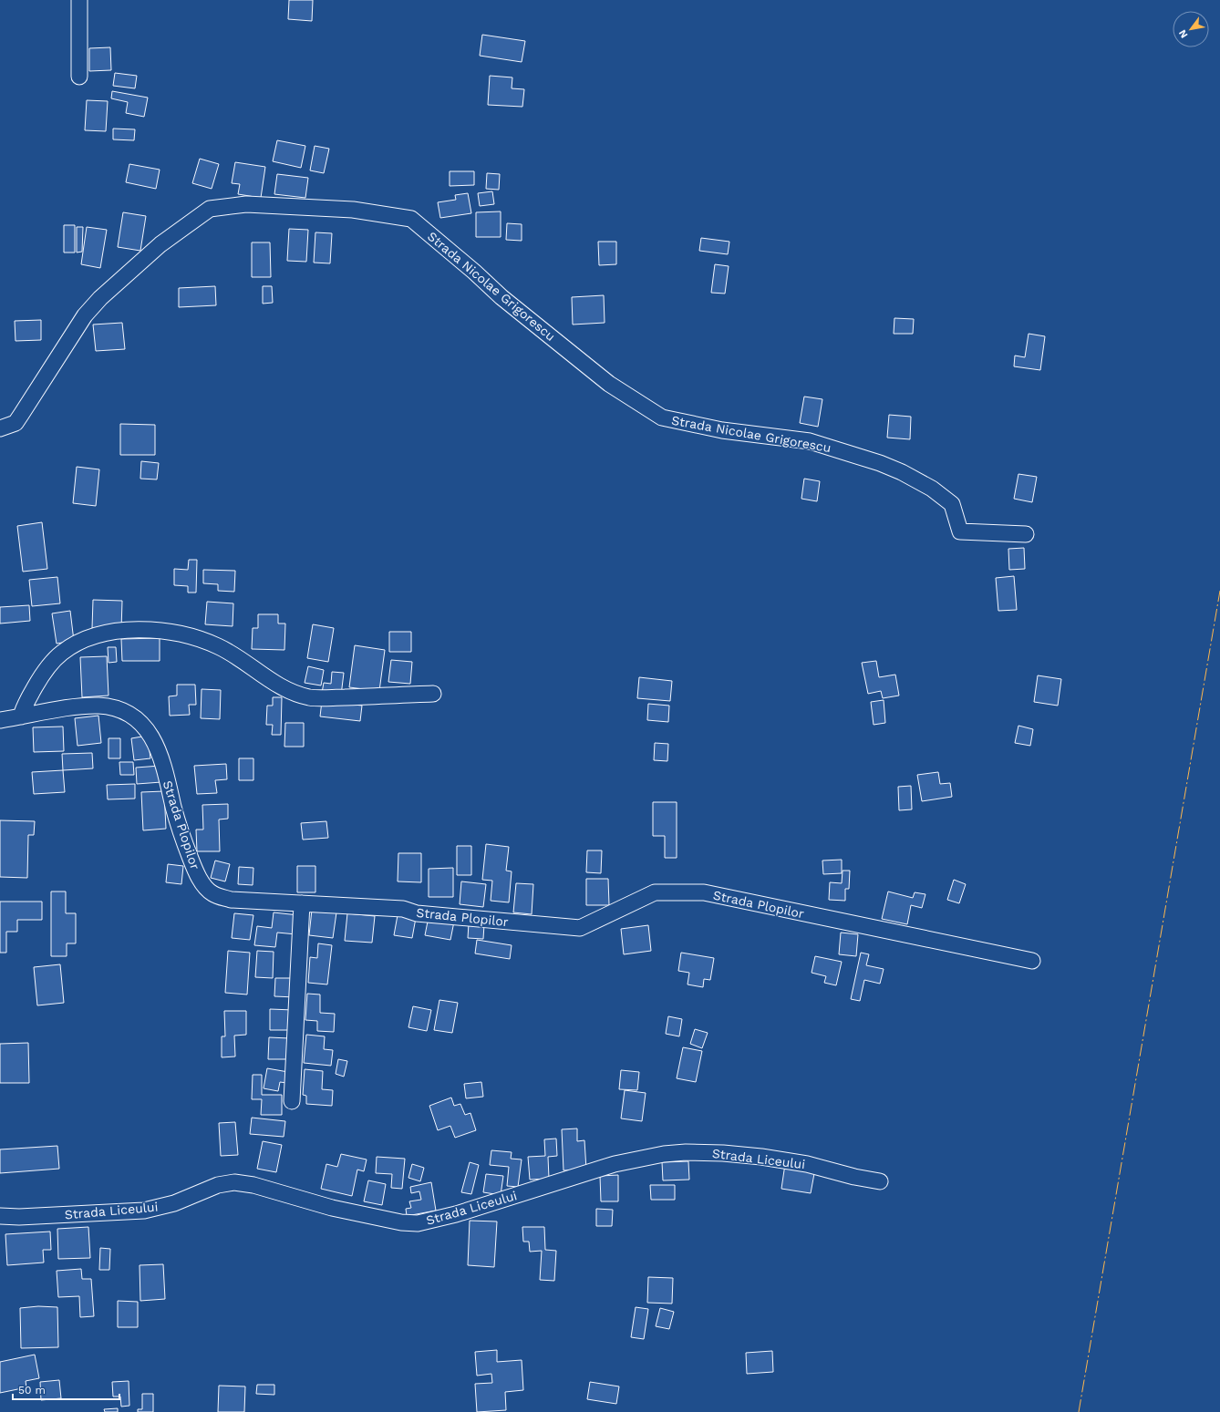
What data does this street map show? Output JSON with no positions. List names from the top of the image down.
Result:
{
  "streets": {
    "street": ["Strada Nicolae Grigorescu", "Strada Plopilor", "Strada Liceului"]
  },
  "scale_bar": "50 m",
  "north": "bottom left"
}
